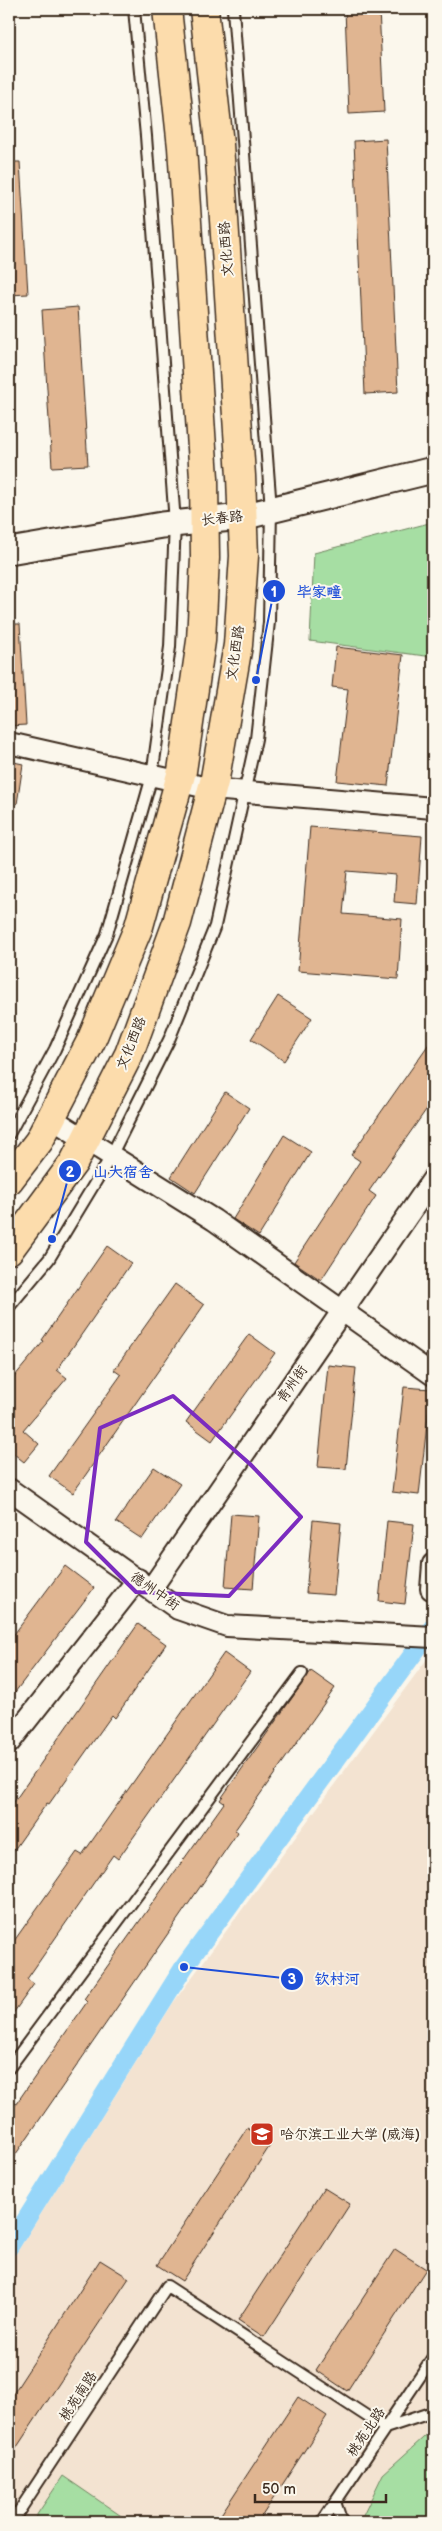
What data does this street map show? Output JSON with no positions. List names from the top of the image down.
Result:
{
  "streets": {
    "main road": ["文化西路"],
    "street": ["长春路", "青州街", "德州中街"],
    "lane": ["桃苑南路", "桃苑北路"]
  },
  "crossings": [
    ["文化西路", "长春路"],
    ["青州街", "德州中街"],
    ["桃苑南路", "桃苑北路"]
  ],
  "places": {
    "other": ["毕家疃", "山大宿舍", "钦村河"],
    "school or university": ["哈尔滨工业大学 (威海)"]
  },
  "scale_bar": "50 m"
}
